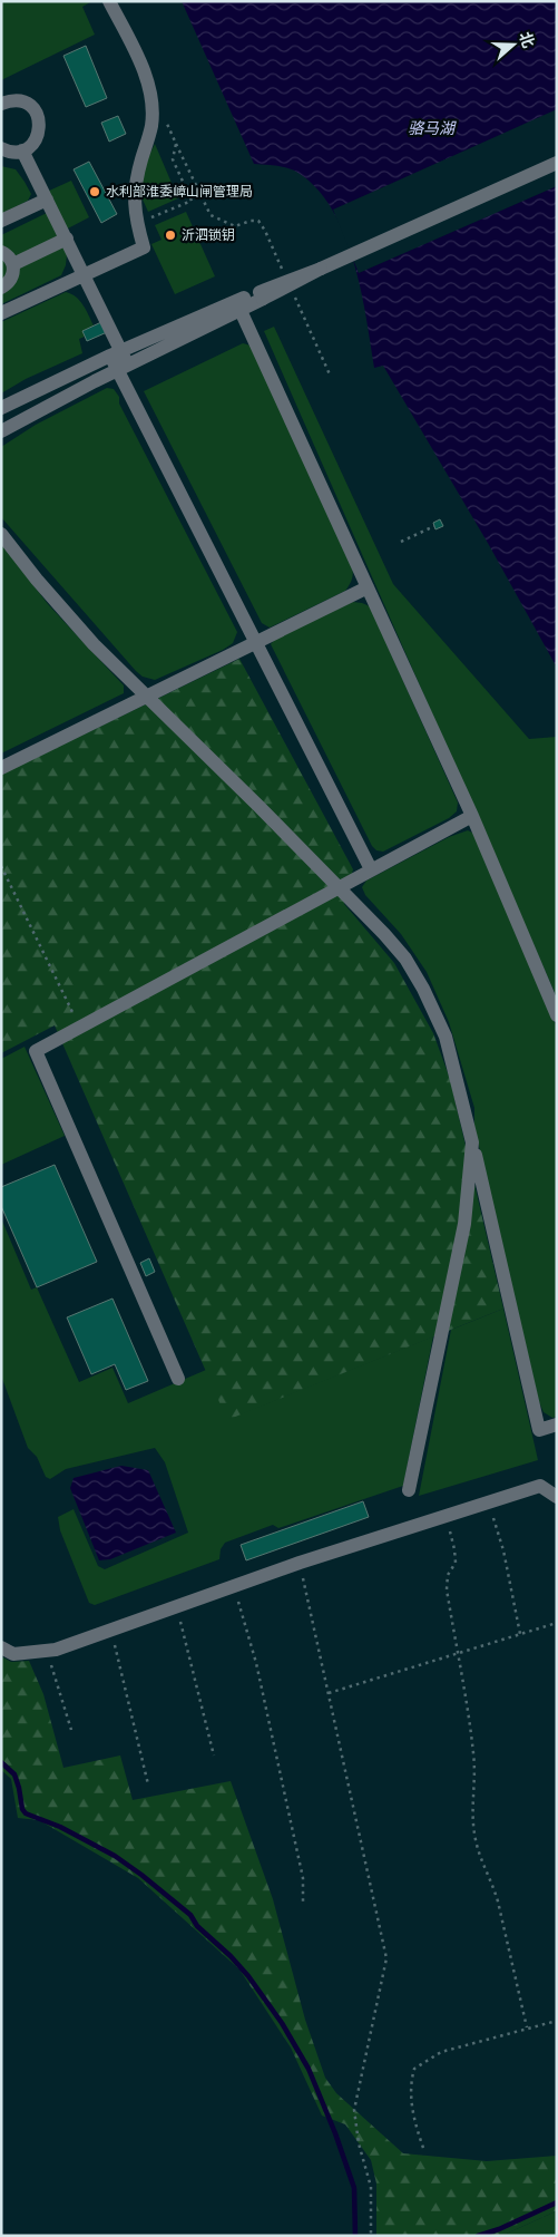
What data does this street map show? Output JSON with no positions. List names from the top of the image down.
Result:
{
  "water": ["骆马湖"],
  "places": ["水利部淮委嶂山闸管理局", "沂泗锁钥"],
  "north": "right"
}
